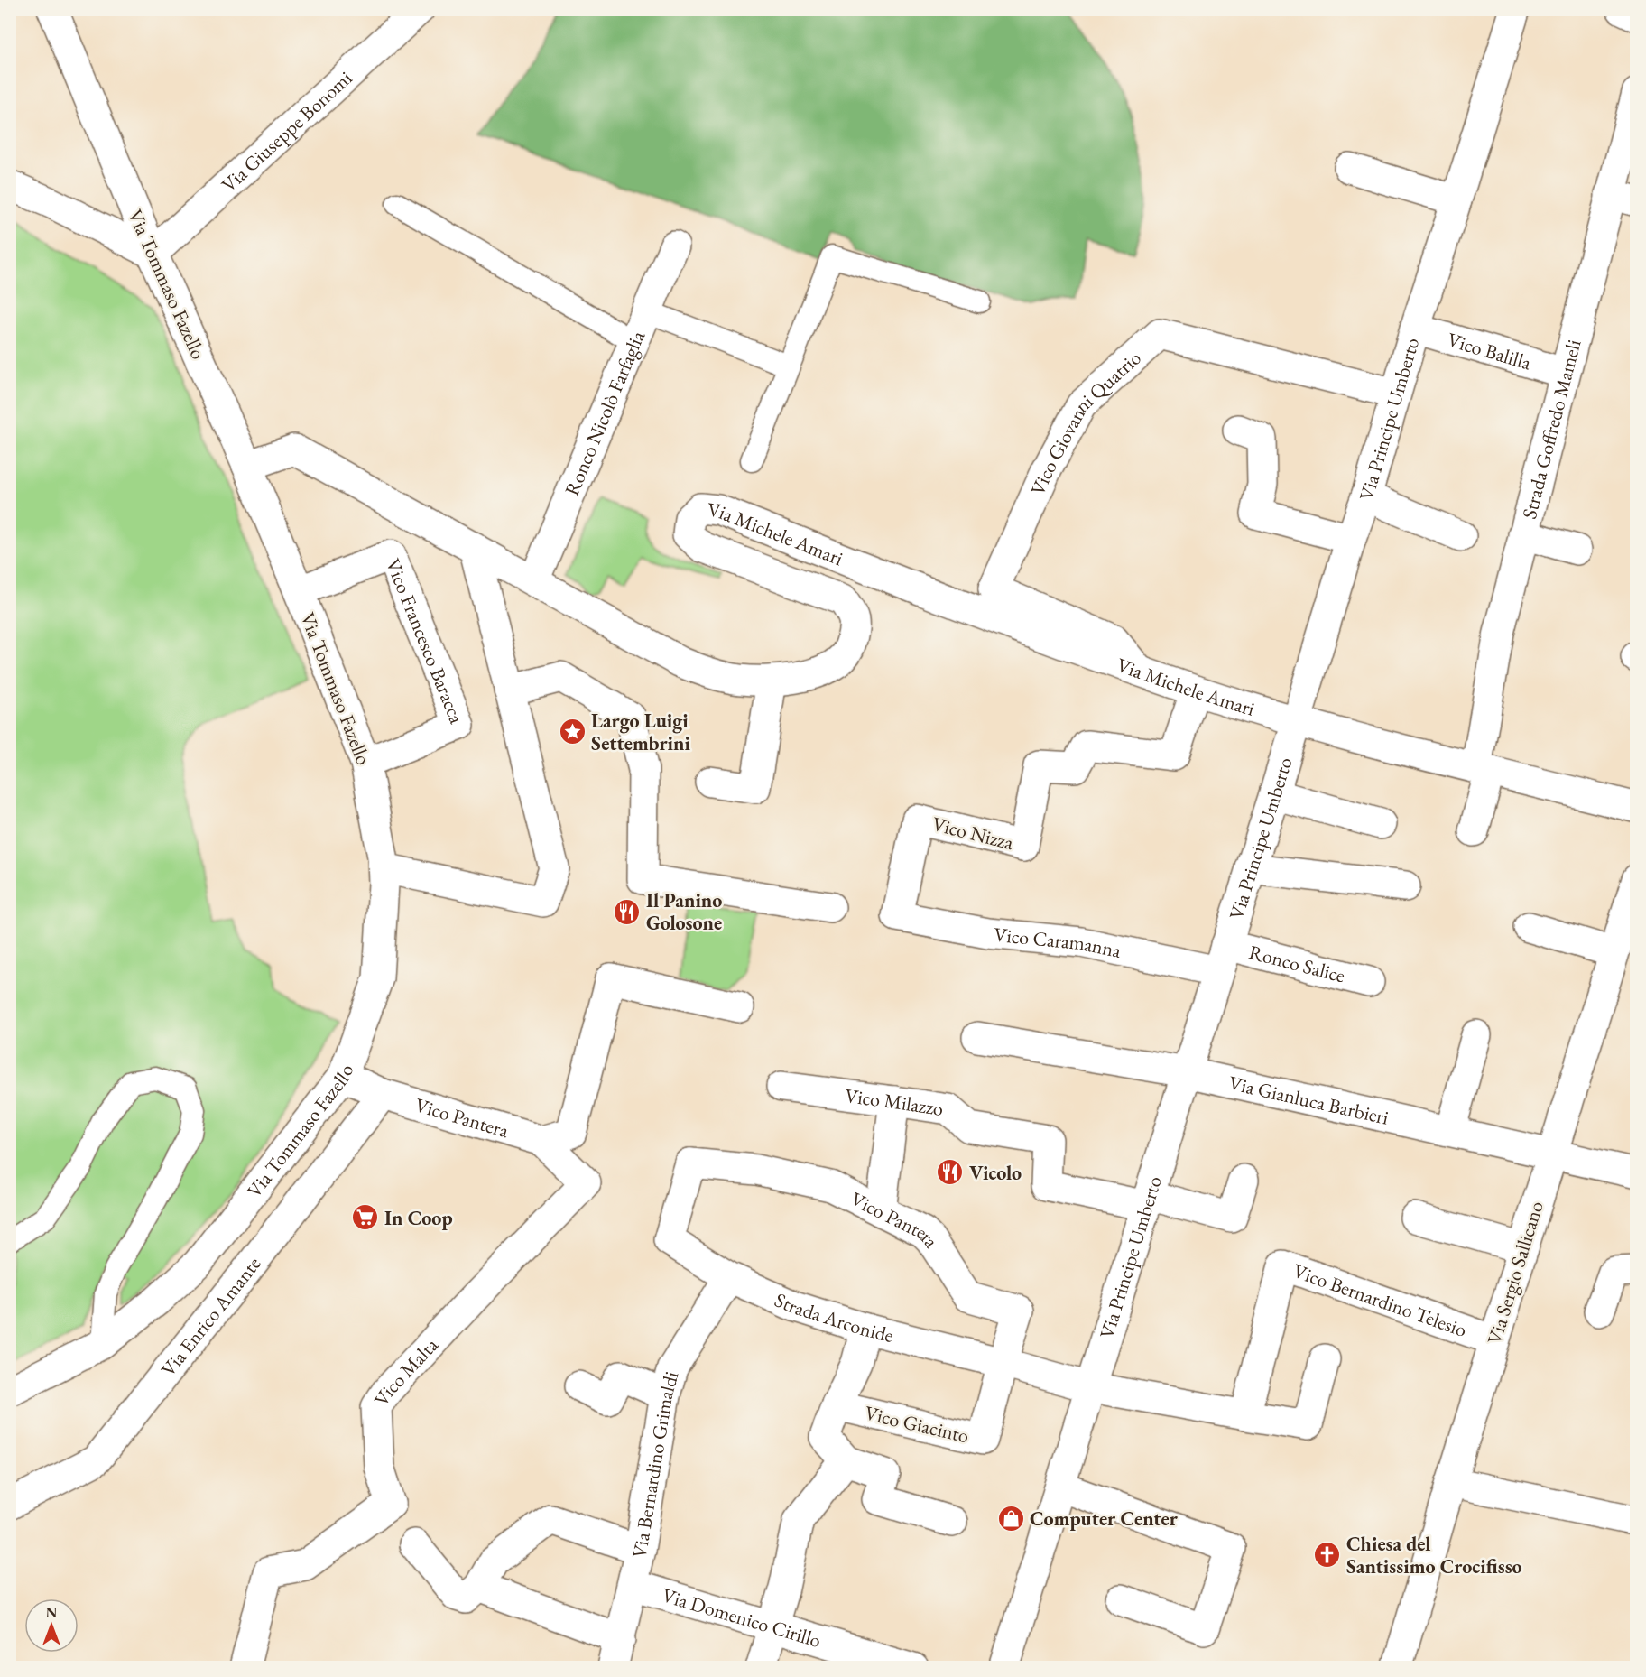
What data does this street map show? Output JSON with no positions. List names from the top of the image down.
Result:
{
  "streets": {
    "street": [
      "Via Giuseppe Bonomi",
      "Via Tommaso Fazello",
      "Vico Balilla",
      "Ronco Nicolò Farfaglia",
      "Via Principe Umberto",
      "Vico Giovanni Quatrio",
      "Strada Goffredo Mameli",
      "Via Michele Amari",
      "Vico Francesco Baracca",
      "Vico Nizza",
      "Vico Caramanna",
      "Ronco Salice",
      "Via Gianluca Barbieri",
      "Vico Milazzo",
      "Vico Pantera",
      "Via Sergio Sallicano",
      "Vico Bernardino Telesio",
      "Via Enrico Amante",
      "Strada Arconide",
      "Vico Malta",
      "Vico Giacinto",
      "Via Bernardino Grimaldi",
      "Via Domenico Cirillo"
    ]
  },
  "crossings": [
    ["Via Giuseppe Bonomi", "Via Tommaso Fazello"],
    ["Via Tommaso Fazello", "Via Michele Amari"],
    ["Via Tommaso Fazello", "Vico Francesco Baracca"],
    ["Via Tommaso Fazello", "Vico Pantera"],
    ["Vico Balilla", "Via Principe Umberto"],
    ["Vico Balilla", "Strada Goffredo Mameli"],
    ["Ronco Nicolò Farfaglia", "Via Michele Amari"],
    ["Via Principe Umberto", "Vico Giovanni Quatrio"],
    ["Via Principe Umberto", "Via Michele Amari"],
    ["Via Principe Umberto", "Vico Caramanna"],
    ["Via Principe Umberto", "Ronco Salice"],
    ["Via Principe Umberto", "Via Gianluca Barbieri"],
    ["Via Principe Umberto", "Vico Milazzo"],
    ["Via Principe Umberto", "Strada Arconide"],
    ["Vico Giovanni Quatrio", "Via Michele Amari"],
    ["Strada Goffredo Mameli", "Via Michele Amari"],
    ["Via Michele Amari", "Vico Nizza"],
    ["Vico Nizza", "Vico Caramanna"],
    ["Vico Caramanna", "Ronco Salice"],
    ["Via Gianluca Barbieri", "Via Sergio Sallicano"],
    ["Vico Pantera", "Via Enrico Amante"],
    ["Vico Pantera", "Strada Arconide"],
    ["Vico Pantera", "Vico Malta"],
    ["Vico Pantera", "Vico Giacinto"],
    ["Via Sergio Sallicano", "Vico Bernardino Telesio"],
    ["Strada Arconide", "Vico Giacinto"],
    ["Strada Arconide", "Via Bernardino Grimaldi"],
    ["Via Bernardino Grimaldi", "Via Domenico Cirillo"]
  ],
  "places": {
    "place": ["Largo Luigi Settembrini"],
    "restaurant": ["Il Panino Golosone", "Vicolo"],
    "supermarket": ["In Coop"],
    "shop": ["Computer Center"],
    "church": ["Chiesa del Santissimo Crocifisso"]
  },
  "north": "top"
}
